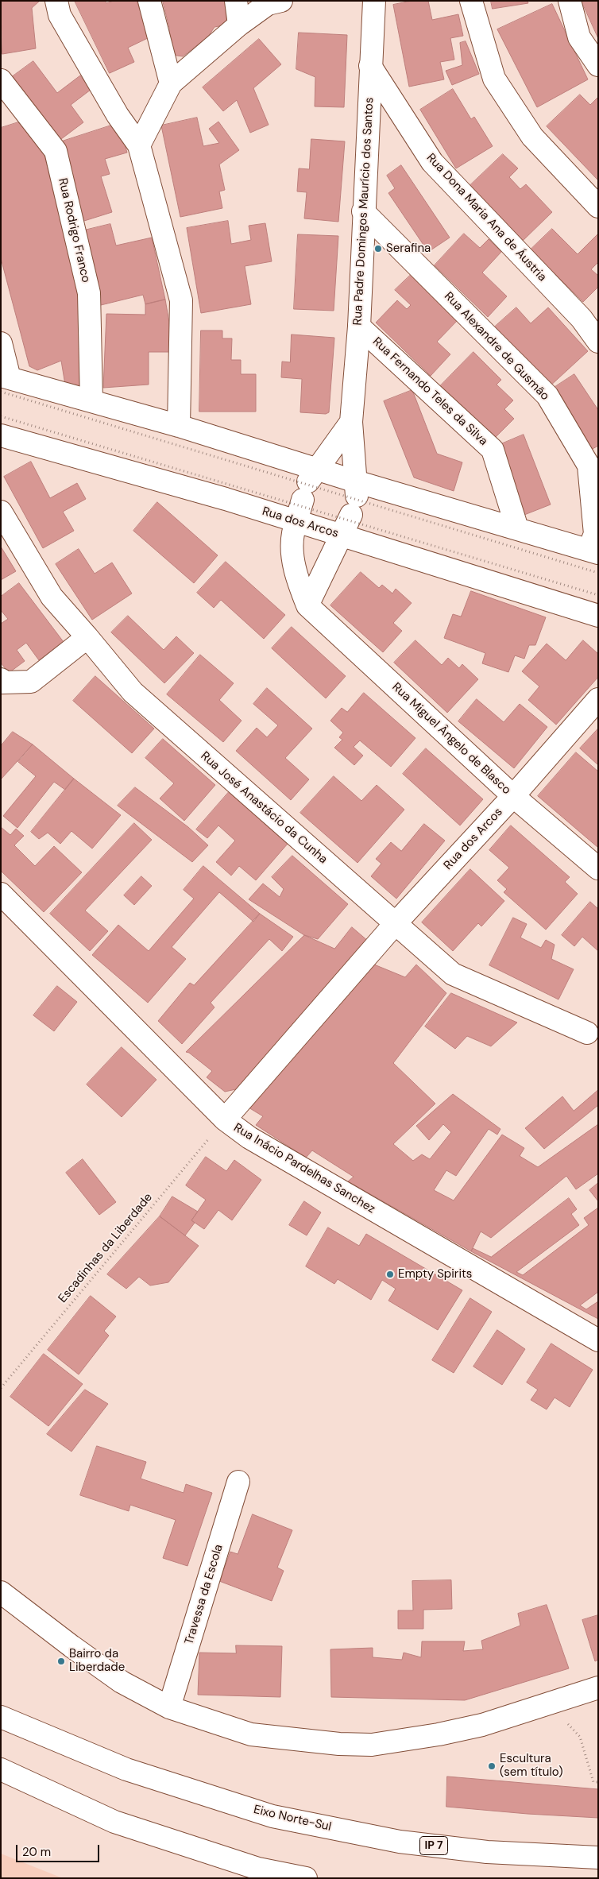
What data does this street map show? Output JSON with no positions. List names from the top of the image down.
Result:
{
  "streets": {
    "main road": [
      "Rua Padre Domingos Maurício dos Santos",
      "Rua Dona Maria Ana de Áustria",
      "Rua Rodrigo Franco",
      "Rua Alexandre de Gusmão",
      "Rua Fernando Teles da Silva",
      "Rua dos Arcos",
      "Rua Miguel Ângelo de Blasco",
      "Rua José Anastácio da Cunha",
      "Rua Inácio Pardelhas Sanchez",
      "Travessa da Escola",
      "Eixo Norte-Sul",
      "IP 7"
    ],
    "path": ["Escadinhas da Liberdade"]
  },
  "crossings": [
    ["Rua Padre Domingos Maurício dos Santos", "Rua Dona Maria Ana de Áustria"],
    ["Rua Padre Domingos Maurício dos Santos", "Rua Alexandre de Gusmão"],
    ["Rua Padre Domingos Maurício dos Santos", "Rua Fernando Teles da Silva"],
    ["Rua dos Arcos", "Rua Miguel Ângelo de Blasco"],
    ["Rua dos Arcos", "Rua José Anastácio da Cunha"],
    ["Rua dos Arcos", "Rua Inácio Pardelhas Sanchez"],
    ["Rua dos Arcos", "Escadinhas da Liberdade"],
    ["Rua Inácio Pardelhas Sanchez", "Escadinhas da Liberdade"]
  ],
  "places": [
    "Serafina",
    "Empty Spirits",
    "Bairro da Liberdade",
    "Escultura (sem título)"
  ],
  "scale_bar": "20 m"
}
